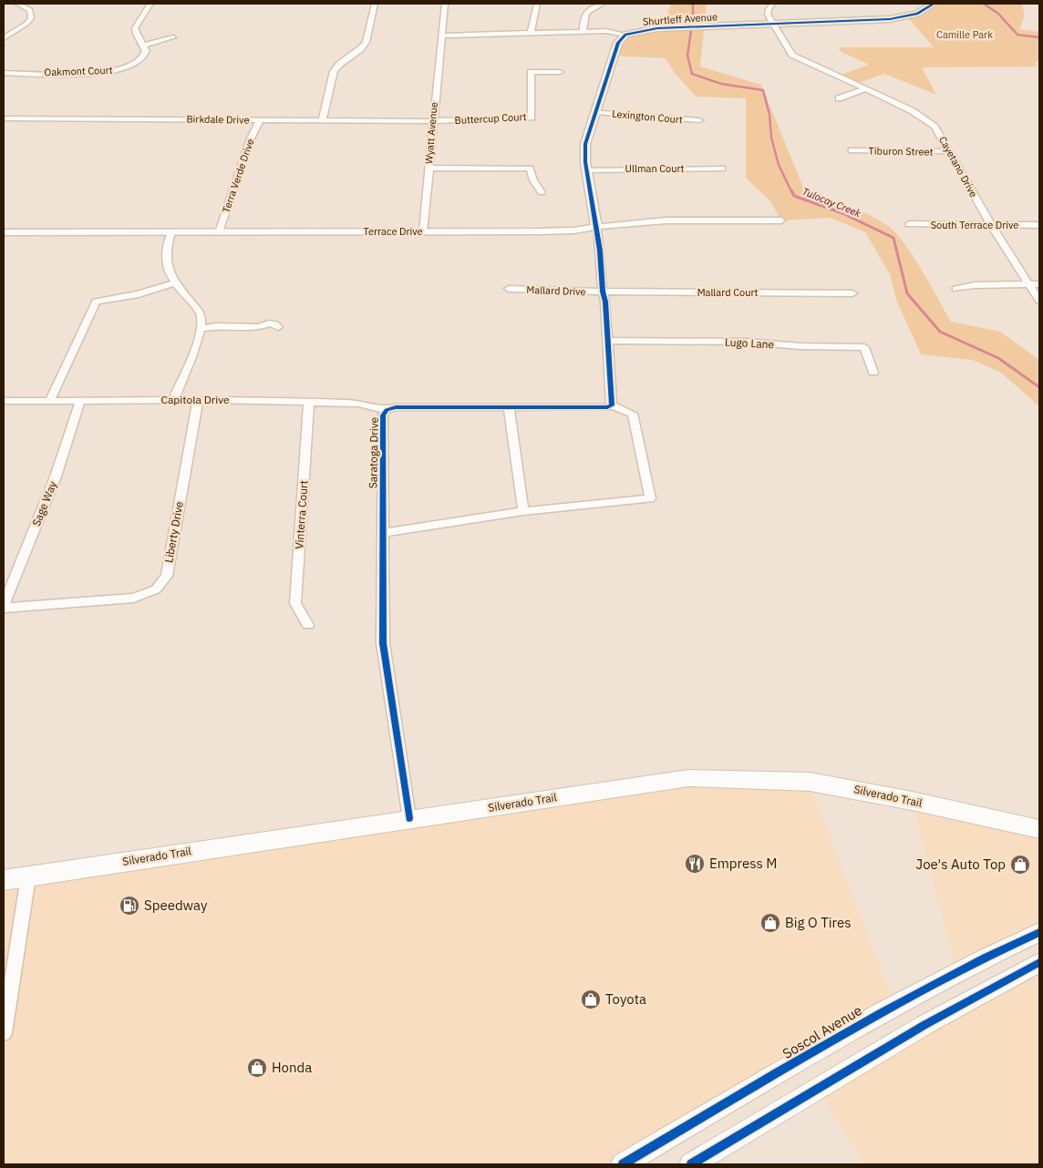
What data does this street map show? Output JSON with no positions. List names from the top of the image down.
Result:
{
  "streets": {
    "main road": ["Silverado Trail", "Soscol Avenue"],
    "street": [
      "Shurtleff Avenue",
      "Oakmont Court",
      "Lexington Court",
      "Buttercup Court",
      "Birkdale Drive",
      "Wyatt Avenue",
      "Tiburon Street",
      "Cayetano Drive",
      "Ullman Court",
      "Terra Verde Drive",
      "South Terrace Drive",
      "Terrace Drive",
      "Mallard Drive",
      "Mallard Court",
      "Lugo Lane",
      "Capitola Drive",
      "Saratoga Drive",
      "Sage Way",
      "Vinterra Court",
      "Liberty Drive"
    ]
  },
  "crossings": [
    ["Shurtleff Avenue", "Cayetano Drive"],
    ["Buttercup Court", "Birkdale Drive"],
    ["Buttercup Court", "Wyatt Avenue"],
    ["Birkdale Drive", "Wyatt Avenue"],
    ["Birkdale Drive", "Terra Verde Drive"],
    ["Wyatt Avenue", "Terrace Drive"],
    ["Tiburon Street", "Cayetano Drive"],
    ["Cayetano Drive", "South Terrace Drive"],
    ["Terra Verde Drive", "Terrace Drive"],
    ["Mallard Drive", "Mallard Court"],
    ["Capitola Drive", "Saratoga Drive"],
    ["Capitola Drive", "Sage Way"],
    ["Capitola Drive", "Vinterra Court"],
    ["Capitola Drive", "Liberty Drive"],
    ["Saratoga Drive", "Silverado Trail"],
    ["Sage Way", "Liberty Drive"]
  ],
  "water": ["Tulocay Creek"],
  "parks": ["Camille Park"],
  "places": {
    "restaurant": ["Empress M"],
    "shop": [
      "Joe's Auto Top",
      "Big O Tires",
      "Toyota",
      "Honda"
    ],
    "fuel station": ["Speedway"]
  }
}
